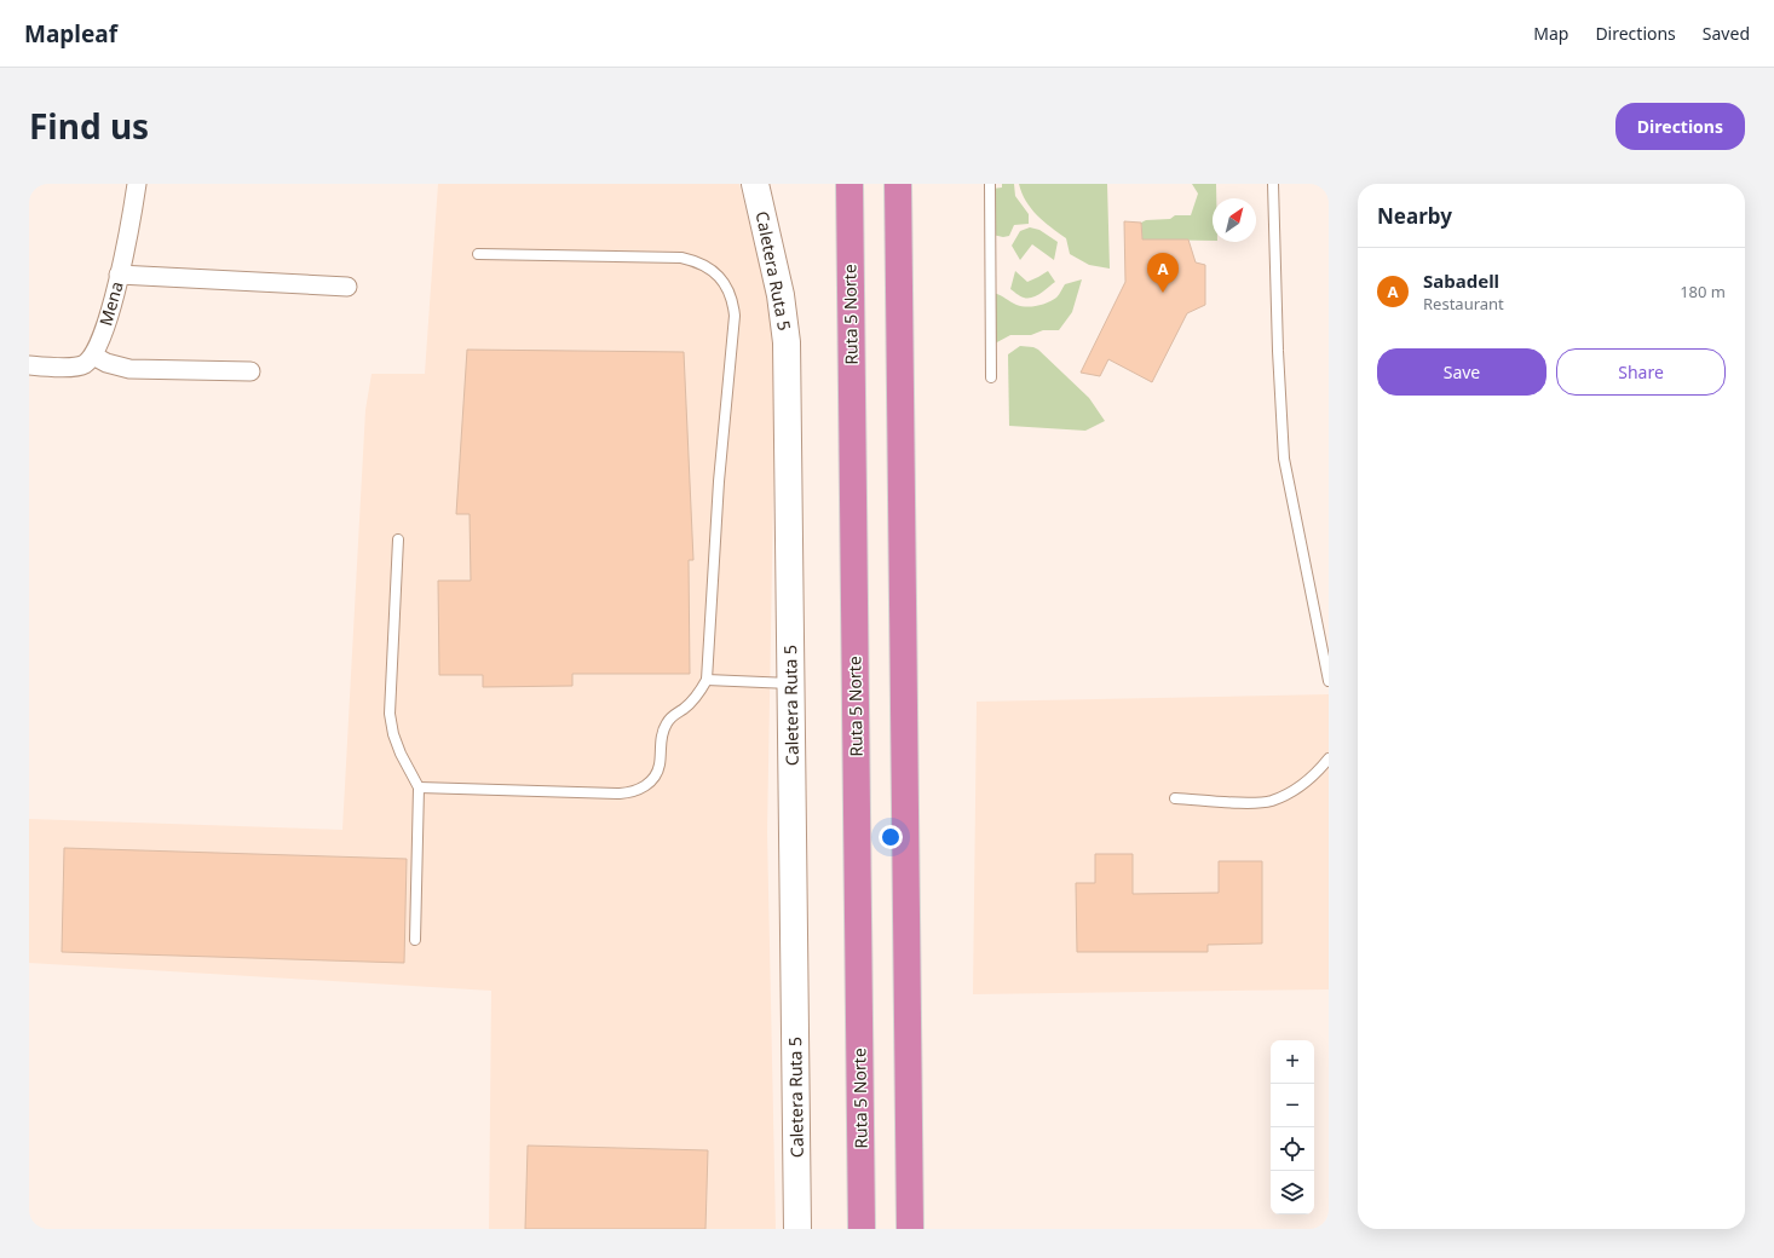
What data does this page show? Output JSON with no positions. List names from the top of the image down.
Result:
{
  "streets": {
    "highway": ["Ruta 5 Norte"],
    "street": ["Caletera Ruta 5", "Mena"]
  },
  "north": "top right",
  "page": {
    "header": "Mapleaf",
    "nav": ["Map", "Directions", "Saved"],
    "title": "Find us",
    "buttons": [
      "Directions",
      ["Save", "Share"]
    ],
    "heading": "Nearby",
    "list": [
      {
        "mark": "A",
        "name": "Sabadell",
        "note": "Restaurant",
        "value": "180 m"
      }
    ],
    "pins": "A",
    "map_buttons": ["+", "−"]
  }
}
